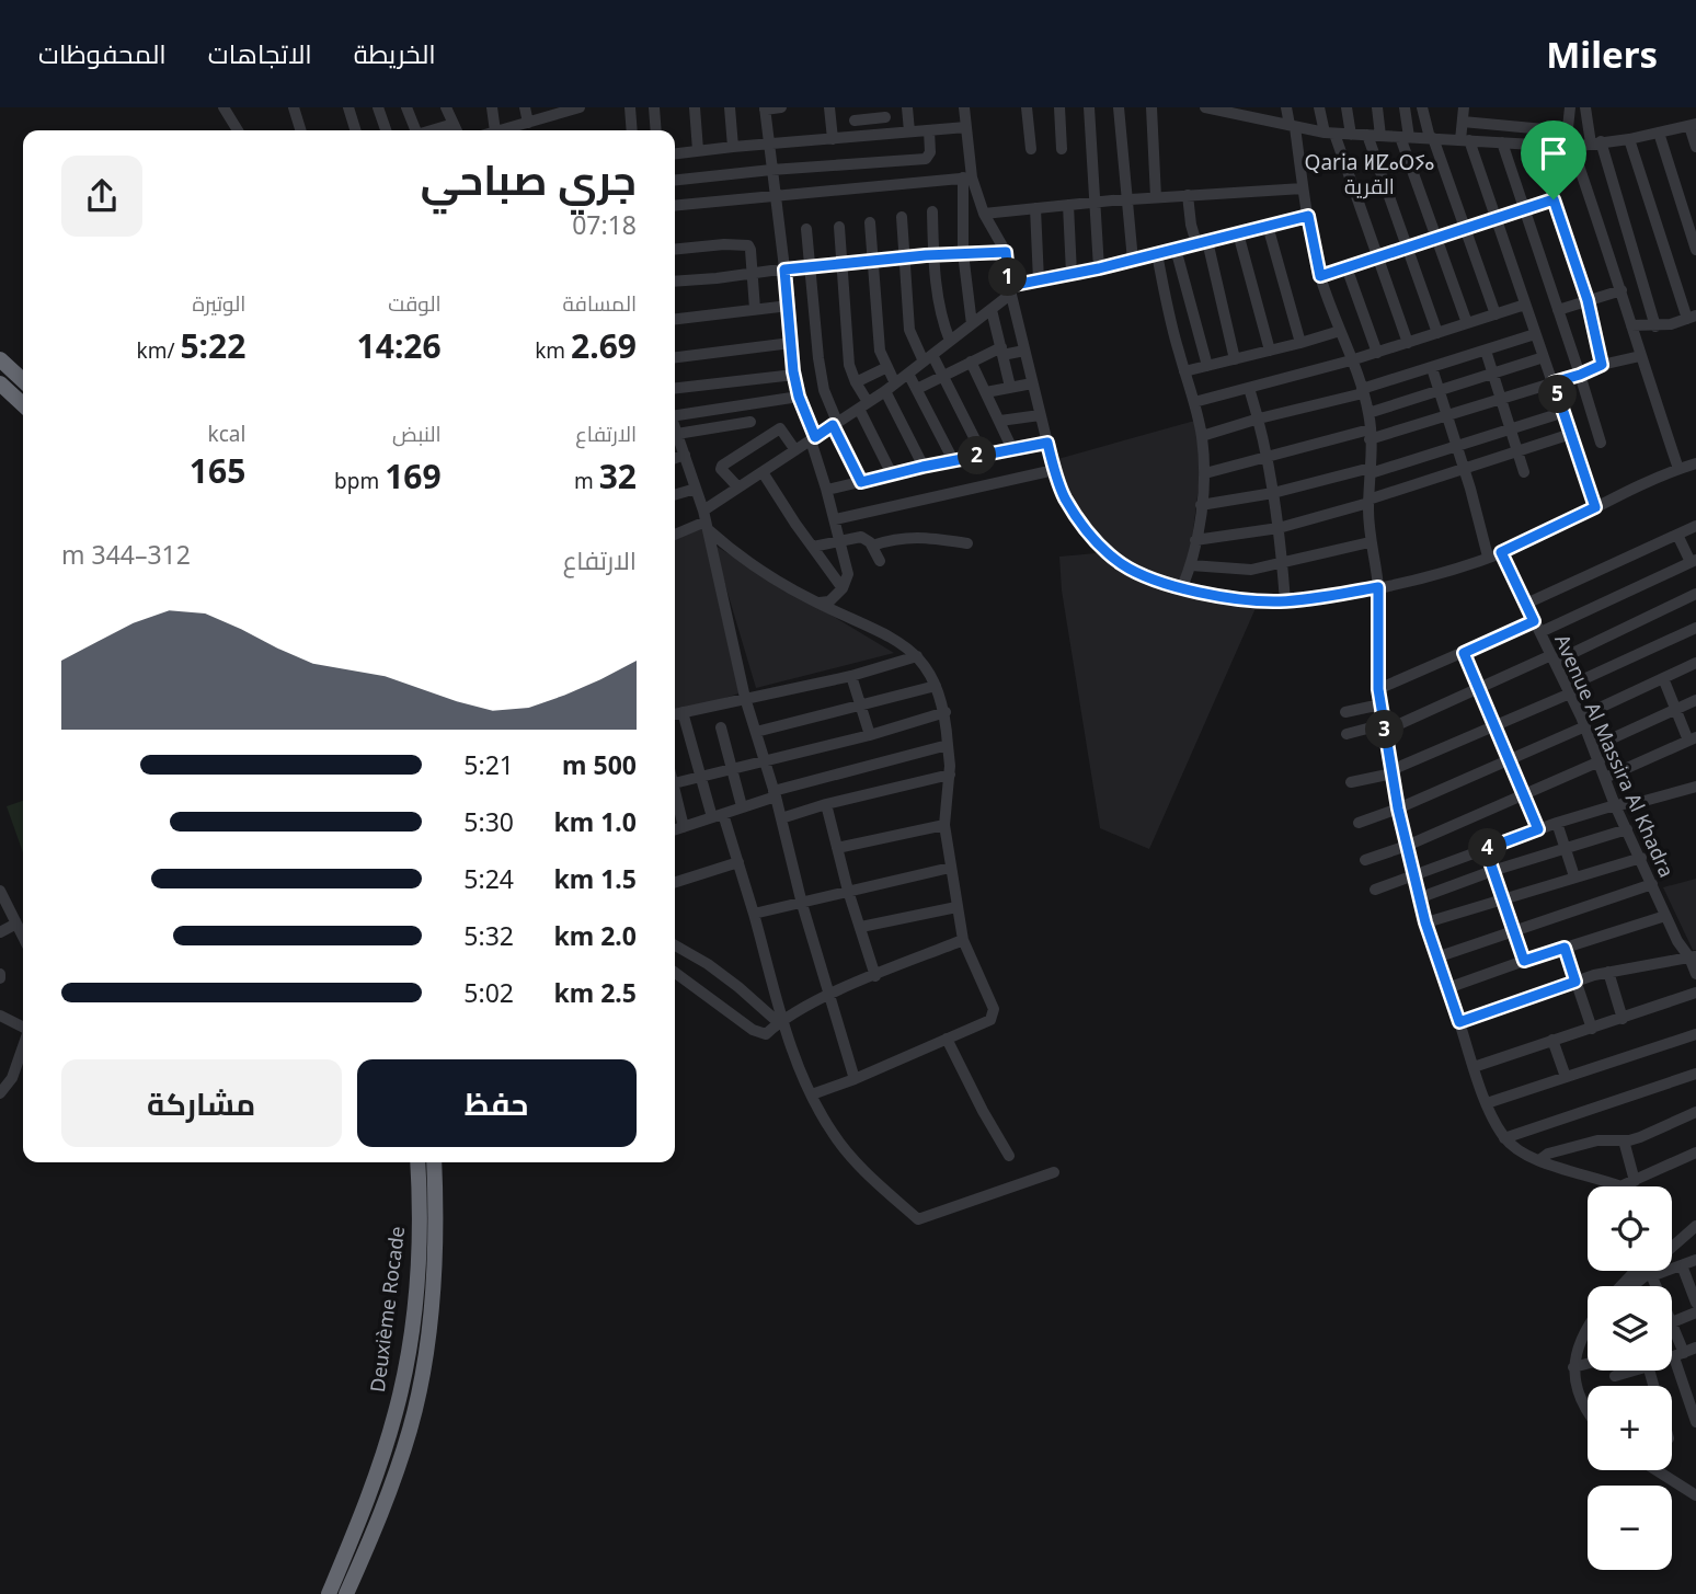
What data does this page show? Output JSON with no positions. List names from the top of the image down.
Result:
{
  "streets": {
    "highway": ["Deuxième Rocade"],
    "street": ["Avenue Al Massira Al Khadra"]
  },
  "districts": ["Qaria ⵍⵇⴰⵔⵢⴰ القرية"],
  "page": {
    "header": "Milers",
    "nav": ["الخريطة", "الاتجاهات", "المحفوظات"],
    "heading": ["جري صباحي", "07:18"],
    "pins": [
      "1",
      "5",
      "2",
      "3",
      "4"
    ],
    "stats": [
      ["المسافة", "2.69 km"],
      ["الوقت", "14:26"],
      ["الوتيرة", "5:22 /km"],
      ["الارتفاع", "32 m"],
      ["النبض", "169 bpm"],
      ["kcal", "165"]
    ],
    "chart": ["الارتفاع", "312–344 m"],
    "list": [
      {
        "name": "500 m",
        "note": "5:21"
      },
      {
        "name": "1.0 km",
        "note": "5:30"
      },
      {
        "name": "1.5 km",
        "note": "5:24"
      },
      {
        "name": "2.0 km",
        "note": "5:32"
      },
      {
        "name": "2.5 km",
        "note": "5:02"
      }
    ],
    "buttons": ["حفظ", "مشاركة"],
    "map_buttons": ["+", "−"]
  }
}
